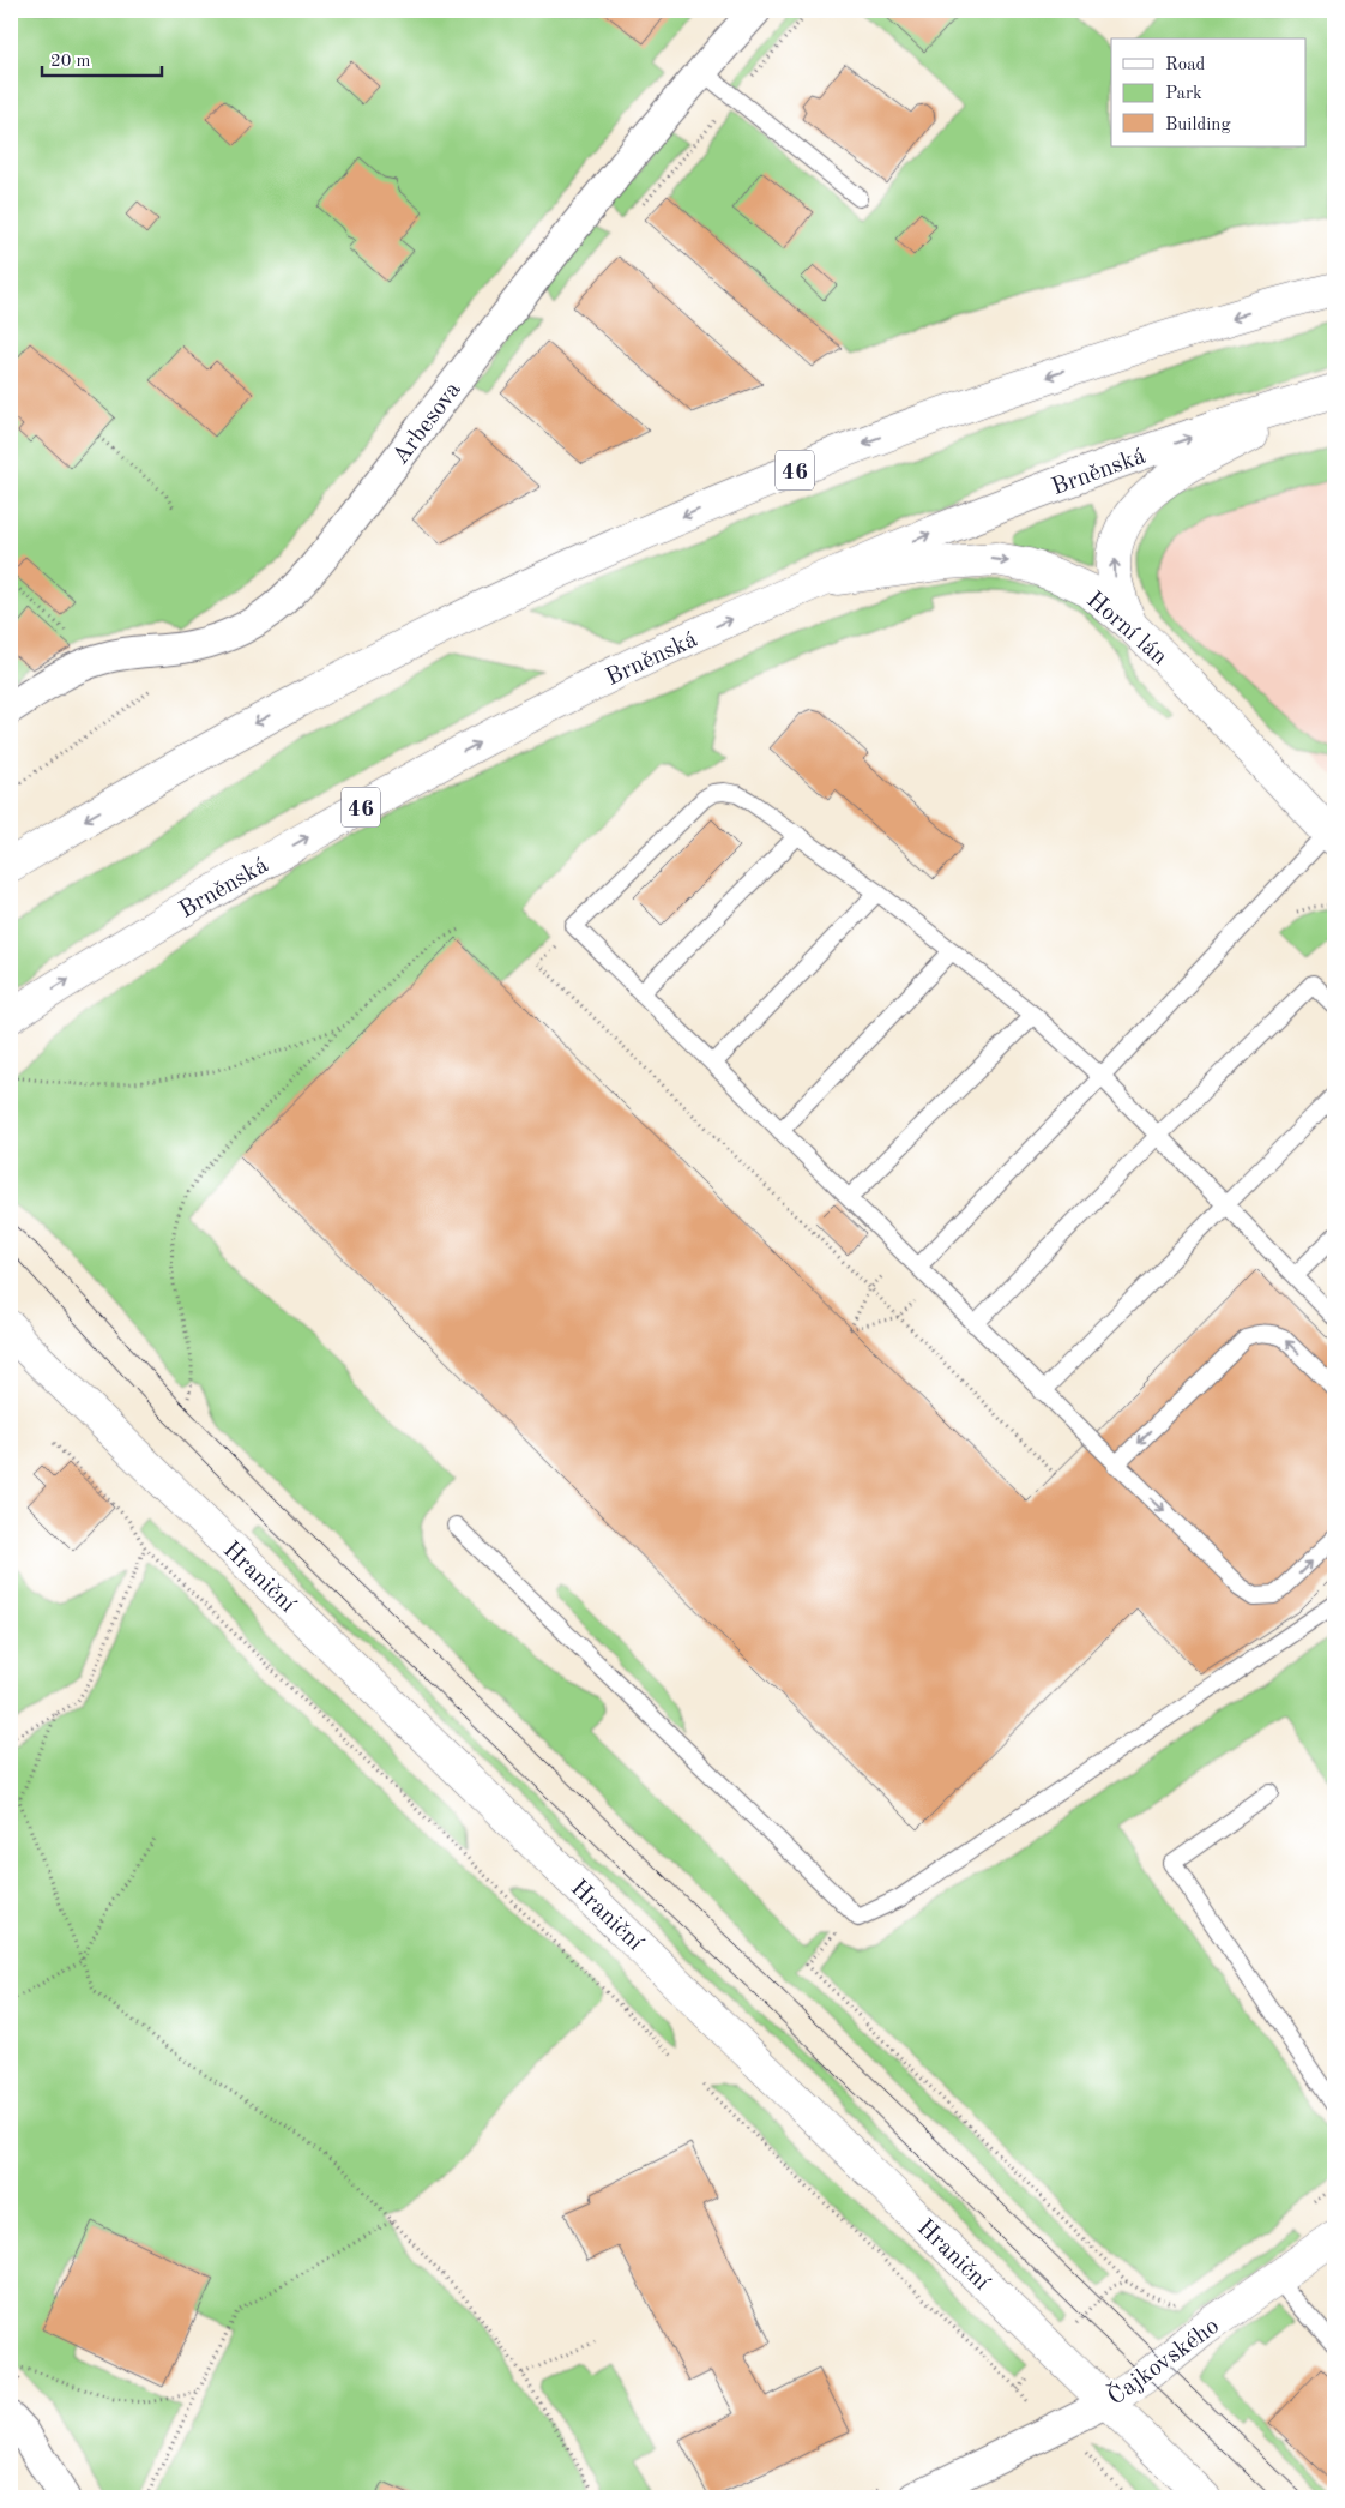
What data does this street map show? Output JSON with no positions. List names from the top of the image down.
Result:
{
  "streets": {
    "main road": [
      "46",
      "Brněnská",
      "Horní lán",
      "Hraniční",
      "Čajkovského"
    ],
    "street": ["Arbesova"]
  },
  "crossings": [
    ["Brněnská", "Horní lán"],
    ["Hraniční", "Čajkovského"]
  ],
  "one_way": ["Horní lán"],
  "legend": ["Road", "Park", "Building"],
  "scale_bar": "20 m"
}
